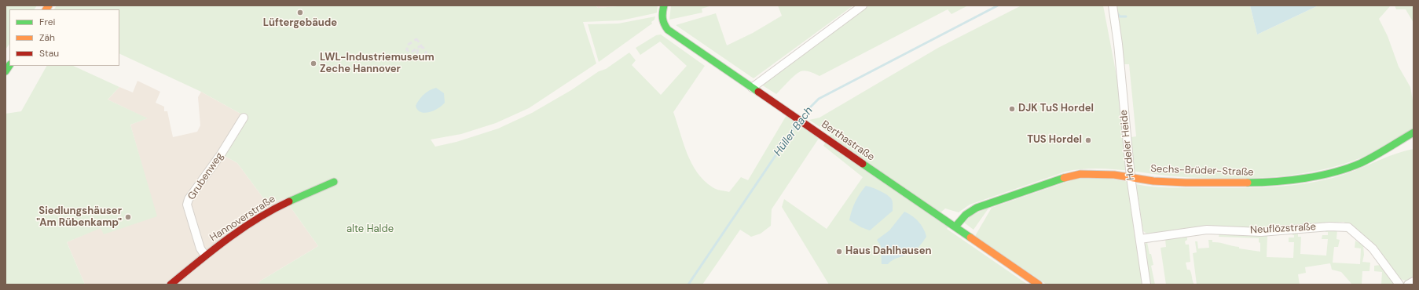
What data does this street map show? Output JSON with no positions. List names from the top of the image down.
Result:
{
  "streets": {
    "street": [
      "Berthastraße",
      "Hordeler Heide",
      "Sechs-Brüder-Straße",
      "Grubenweg",
      "Hannoverstraße",
      "Neuflözstraße"
    ]
  },
  "crossings": [
    ["Berthastraße", "Sechs-Brüder-Straße"],
    ["Hordeler Heide", "Sechs-Brüder-Straße"],
    ["Hordeler Heide", "Neuflözstraße"],
    ["Grubenweg", "Hannoverstraße"]
  ],
  "water": ["Hüller Bach"],
  "parks": ["alte Halde"],
  "places": [
    "Lüftergebäude",
    "LWL-Industriemuseum Zeche Hannover",
    "DJK TuS Hordel",
    "TUS Hordel",
    "Siedlungshäuser \"Am Rübenkamp\"",
    "Haus Dahlhausen"
  ],
  "legend": ["Frei", "Zäh", "Stau"]
}
